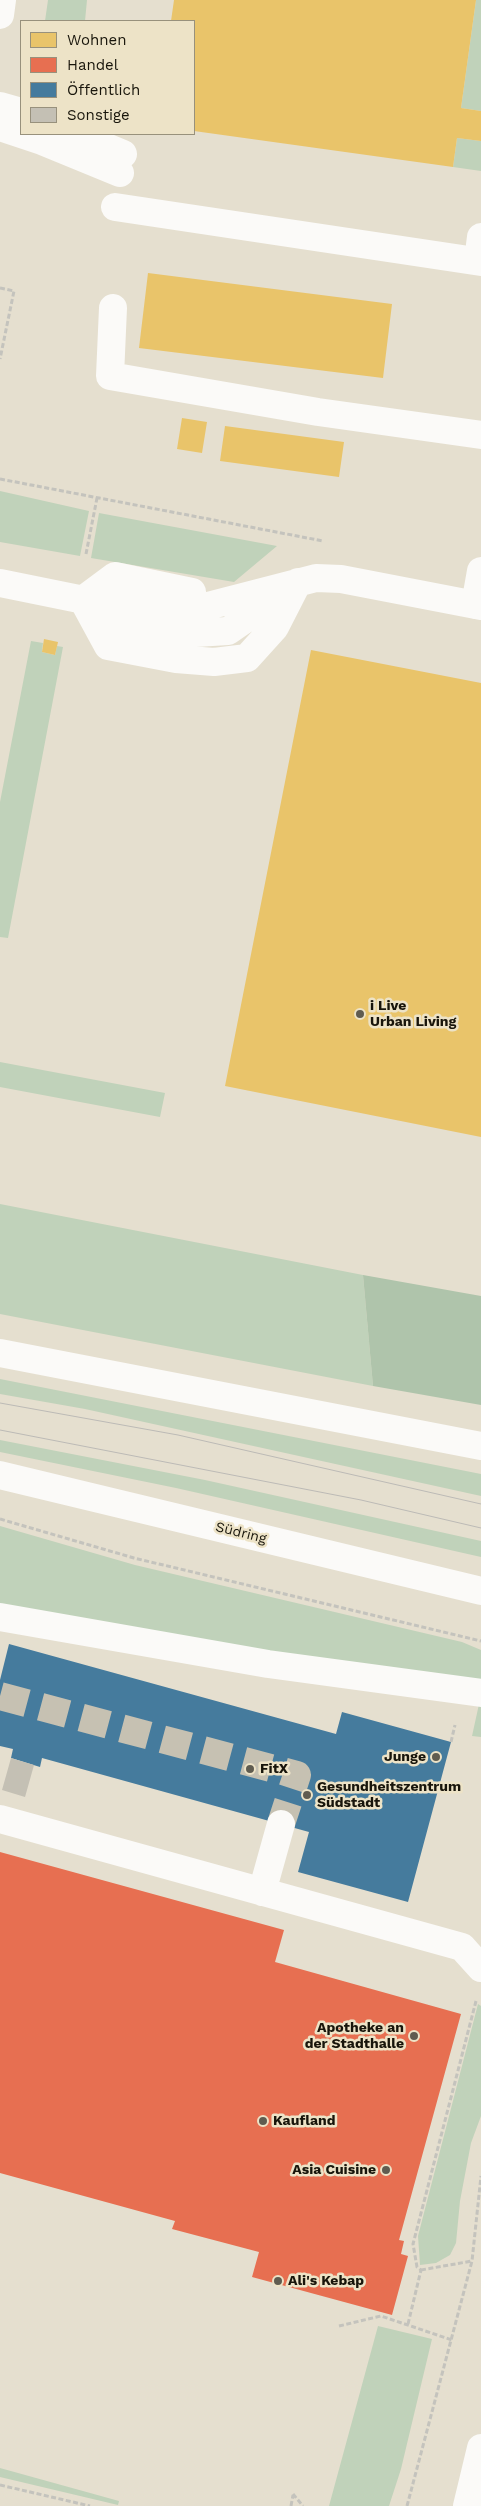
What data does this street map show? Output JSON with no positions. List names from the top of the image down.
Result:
{
  "streets": {
    "main road": ["Südring"]
  },
  "places": [
    "i Live Urban Living",
    "Junge",
    "FitX",
    "Gesundheitszentrum Südstadt",
    "Apotheke an der Stadthalle",
    "Kaufland",
    "Asia Cuisine",
    "Ali's Kebap"
  ],
  "legend": [
    "Wohnen",
    "Handel",
    "Öffentlich",
    "Sonstige"
  ]
}
